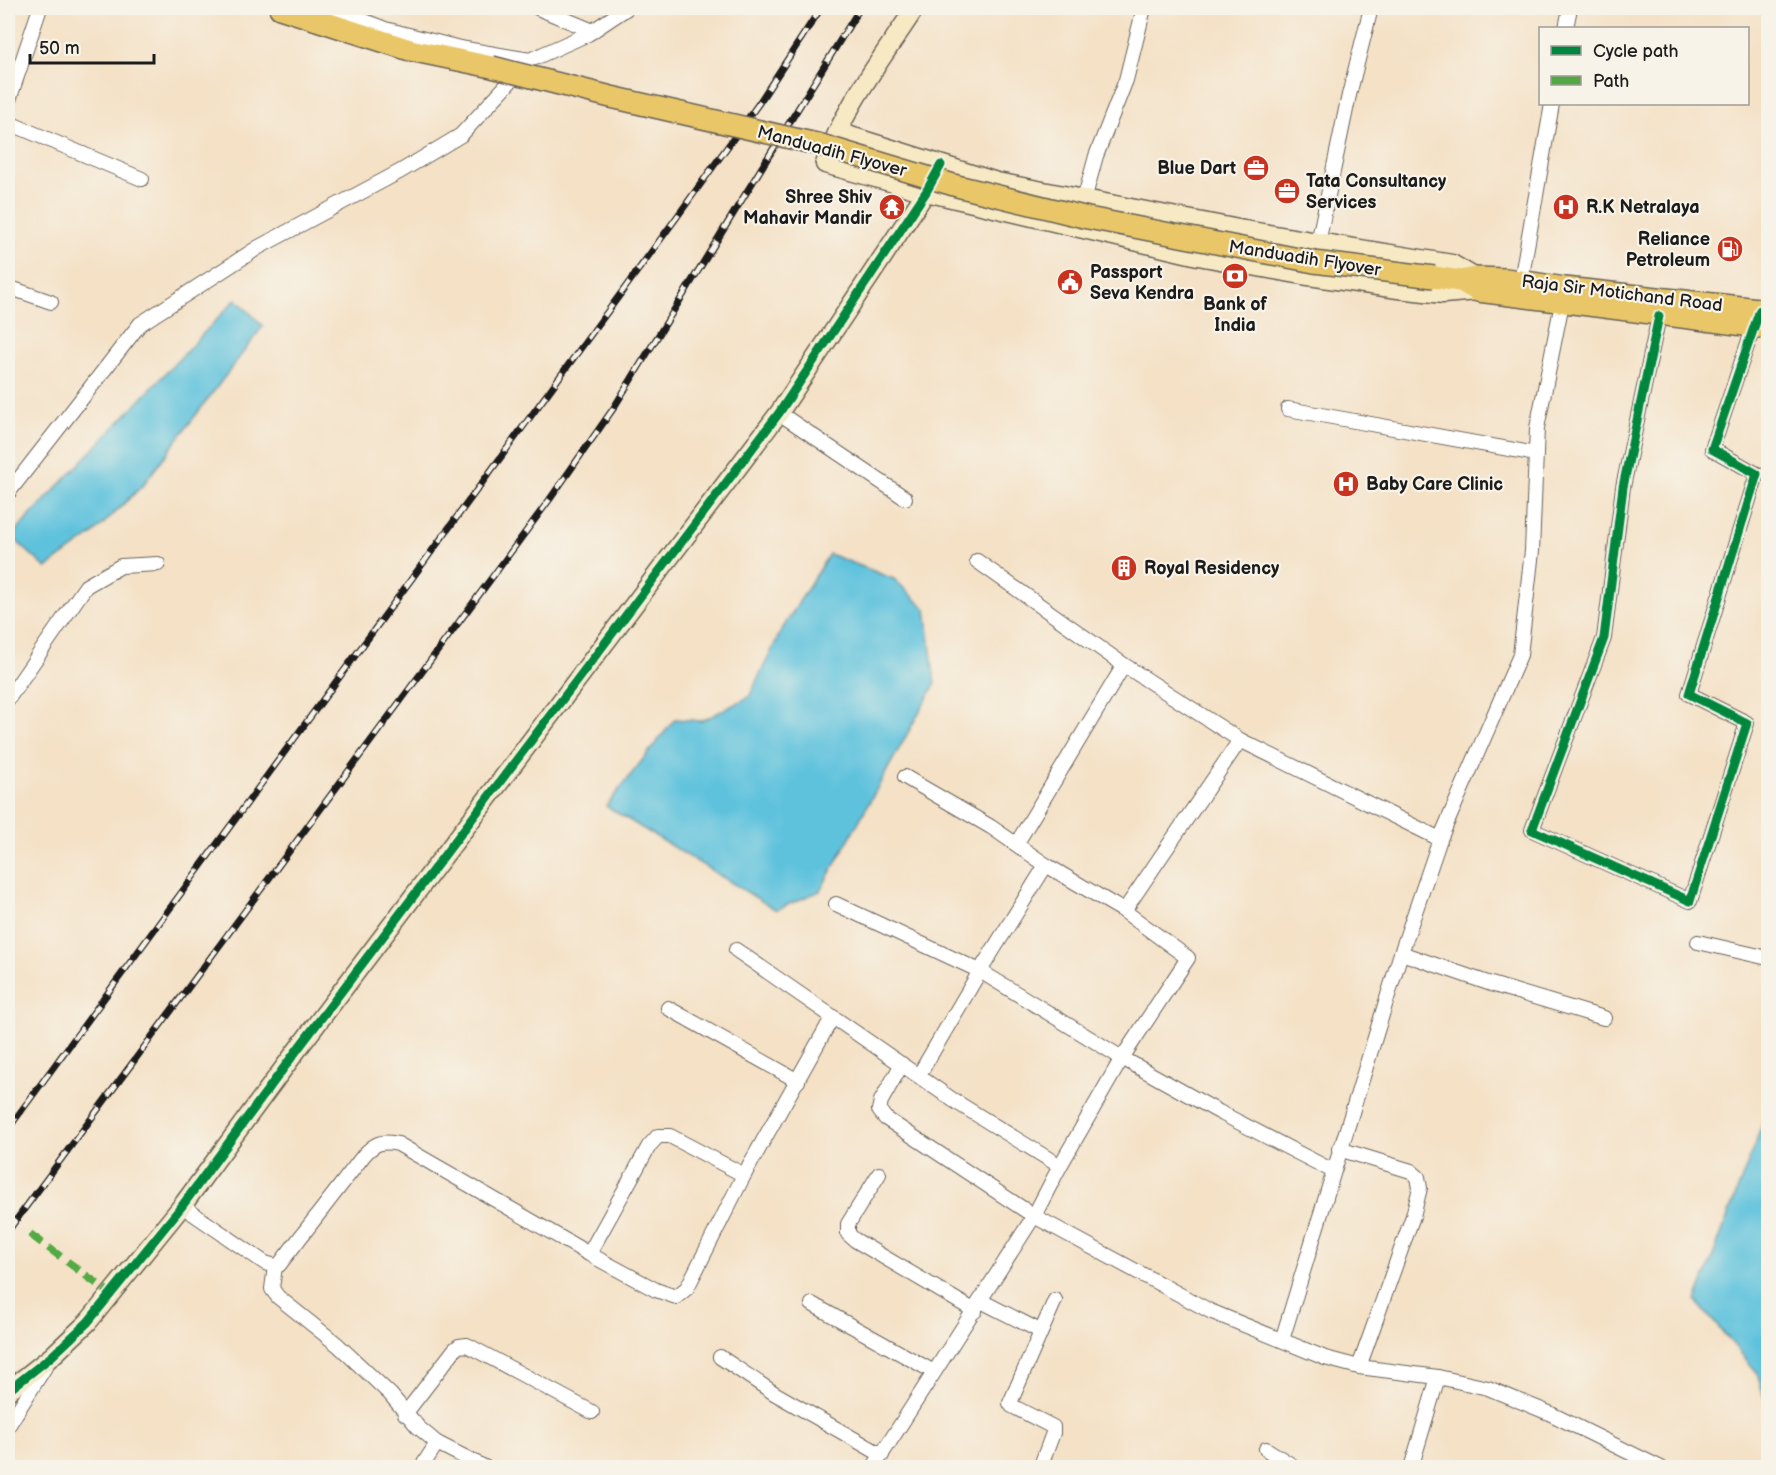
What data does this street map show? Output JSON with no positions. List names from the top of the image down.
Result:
{
  "streets": {
    "main road": ["Manduadih Flyover", "Raja Sir Motichand Road"]
  },
  "crossings": [
    ["Manduadih Flyover", "Raja Sir Motichand Road"]
  ],
  "places": {
    "office": ["Blue Dart", "Tata Consultancy Services"],
    "temple": ["Shree Shiv Mahavir Mandir"],
    "hospital": ["R.K Netralaya", "Baby Care Clinic"],
    "fuel station": ["Reliance Petroleum"],
    "bank": ["Bank of India"],
    "public building": ["Passport Seva Kendra"],
    "building": ["Royal Residency"]
  },
  "legend": ["Cycle path", "Path"],
  "scale_bar": "50 m"
}
